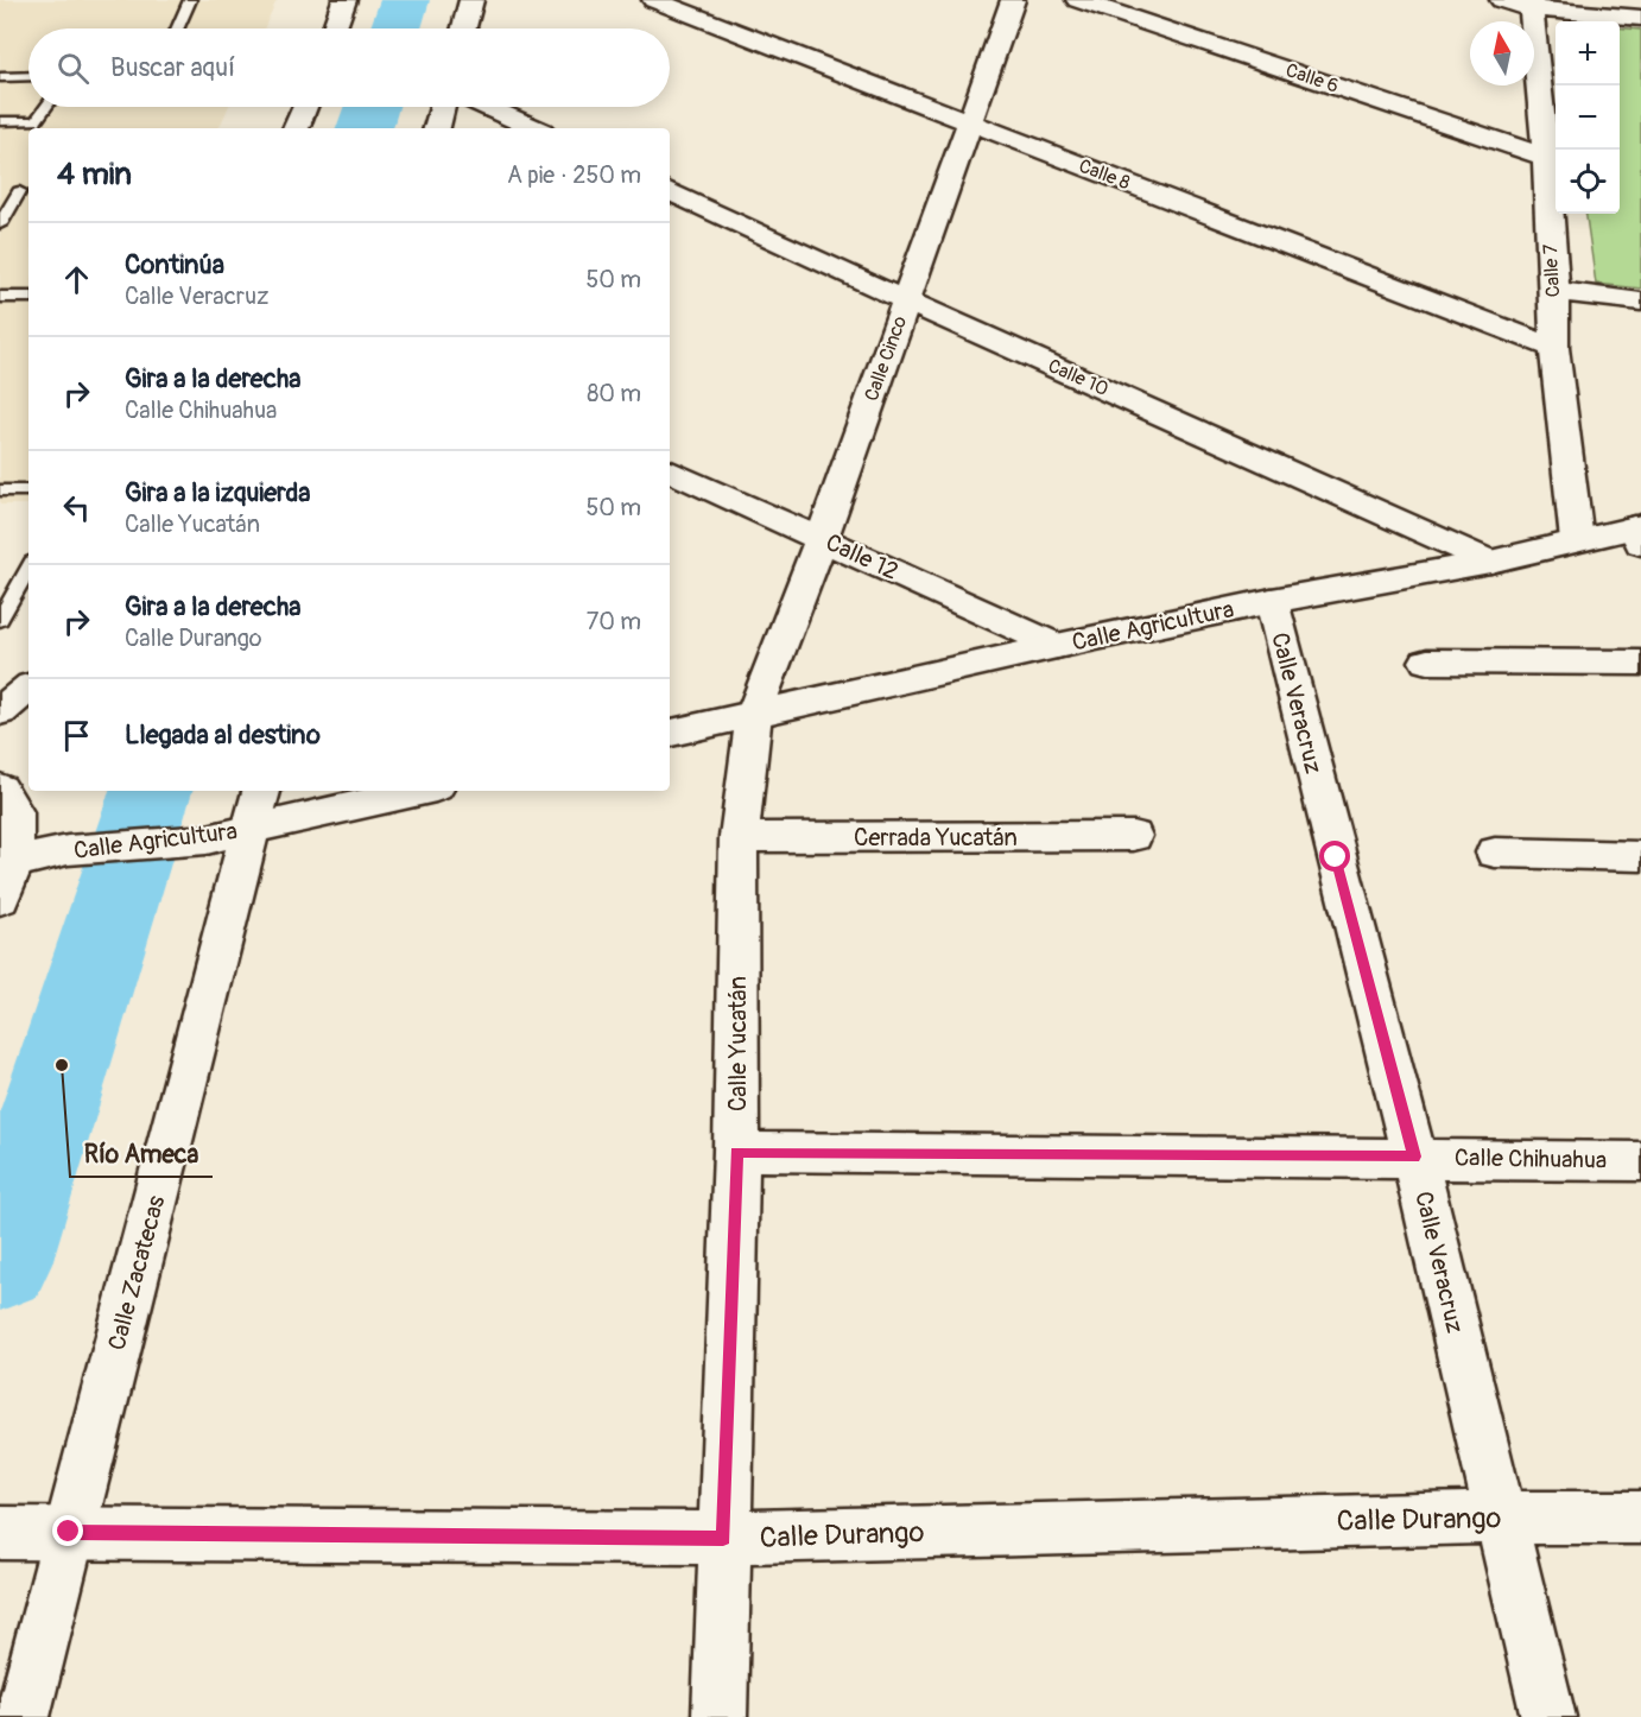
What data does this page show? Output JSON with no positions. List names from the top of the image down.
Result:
{
  "streets": {
    "street": [
      "Calle 6",
      "Calle 8",
      "Calle 7",
      "Calle Cinco",
      "Calle 10",
      "Calle 12",
      "Calle Agricultura",
      "Calle Veracruz",
      "Cerrada Yucatán",
      "Calle Yucatán",
      "Calle Chihuahua",
      "Calle Zacatecas",
      "Calle Durango"
    ]
  },
  "crossings": [
    ["Calle 6", "Calle 7"],
    ["Calle 8", "Calle 7"],
    ["Calle 8", "Calle Cinco"],
    ["Calle 7", "Calle Agricultura"],
    ["Calle Cinco", "Calle 10"],
    ["Calle Cinco", "Calle 12"],
    ["Calle Cinco", "Calle Agricultura"],
    ["Calle Cinco", "Calle Yucatán"],
    ["Calle 10", "Calle Agricultura"],
    ["Calle 12", "Calle Agricultura"],
    ["Calle Agricultura", "Calle Veracruz"],
    ["Calle Agricultura", "Calle Yucatán"],
    ["Calle Agricultura", "Calle Zacatecas"],
    ["Calle Veracruz", "Calle Chihuahua"],
    ["Calle Veracruz", "Calle Durango"],
    ["Cerrada Yucatán", "Calle Yucatán"],
    ["Calle Yucatán", "Calle Chihuahua"],
    ["Calle Yucatán", "Calle Durango"],
    ["Calle Zacatecas", "Calle Durango"]
  ],
  "places": ["Río Ameca"],
  "north": "top",
  "page": {
    "map_buttons": ["+", "−"],
    "search": "Buscar aquí",
    "heading": ["4 min", "A pie · 250 m"],
    "list": [
      ["Continúa", "Calle Veracruz", "50 m"],
      ["Gira a la derecha", "Calle Chihuahua", "80 m"],
      ["Gira a la izquierda", "Calle Yucatán", "50 m"],
      ["Gira a la derecha", "Calle Durango", "70 m"],
      "Llegada al destino"
    ]
  }
}
